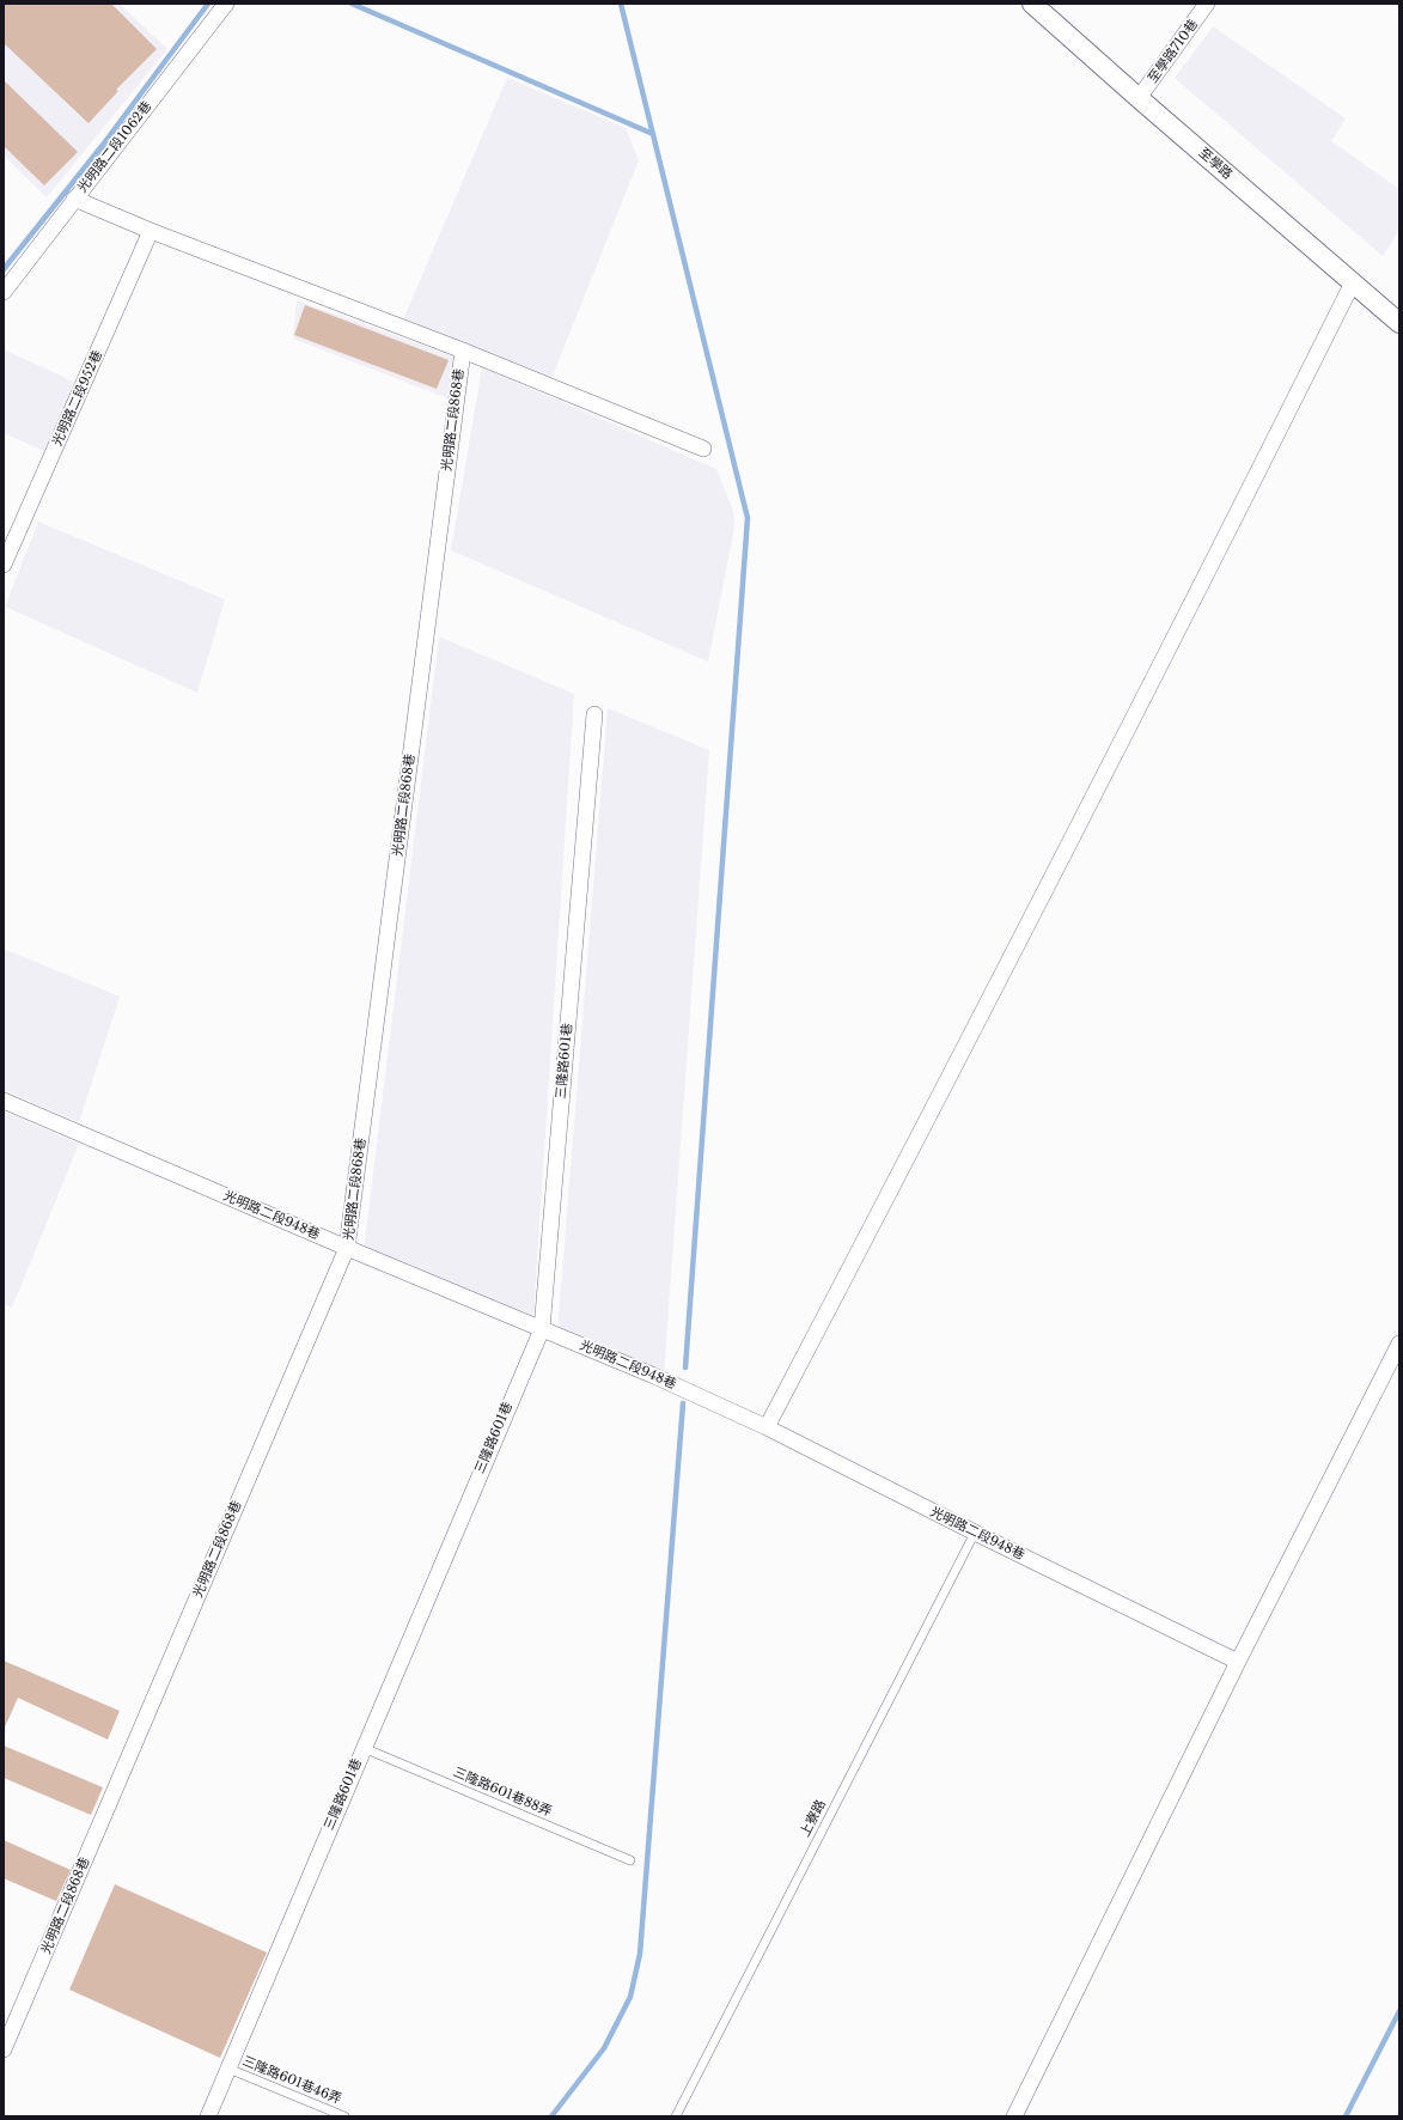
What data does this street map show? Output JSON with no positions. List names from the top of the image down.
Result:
{
  "streets": {
    "street": [
      "至學路710巷",
      "光明路二段1062巷",
      "至學路",
      "光明路二段952巷",
      "光明路二段868巷",
      "三隆路601巷",
      "光明路二段948巷"
    ],
    "lane": ["三隆路601巷88弄", "上寮路", "三隆路601巷46弄"]
  },
  "crossings": [
    ["至學路710巷", "至學路"],
    ["光明路二段868巷", "光明路二段948巷"],
    ["三隆路601巷", "光明路二段948巷"],
    ["三隆路601巷", "三隆路601巷88弄"],
    ["三隆路601巷", "三隆路601巷46弄"],
    ["光明路二段948巷", "上寮路"]
  ]
}
